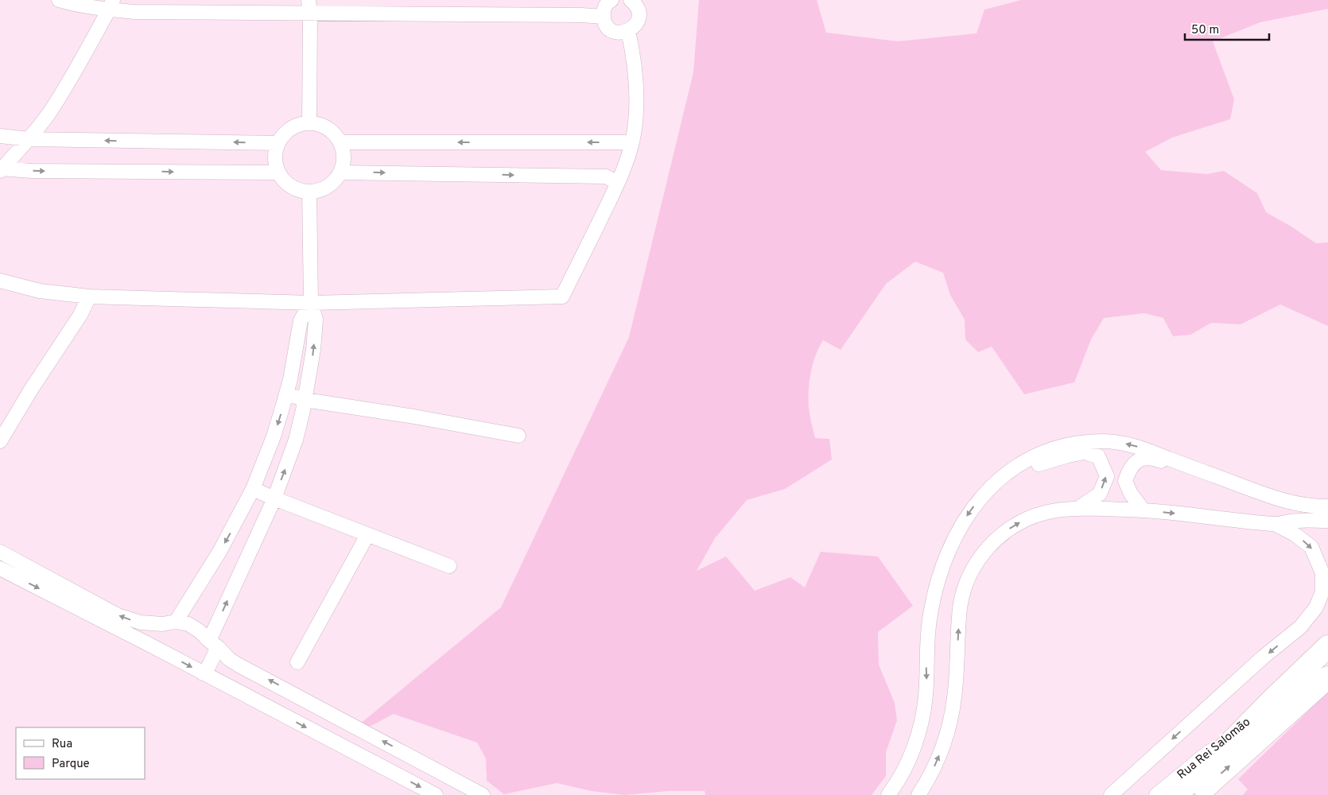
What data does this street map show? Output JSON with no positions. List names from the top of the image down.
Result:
{
  "streets": {
    "street": ["Rua Rei Salomão"]
  },
  "legend": ["Rua", "Parque"],
  "scale_bar": "50 m"
}
